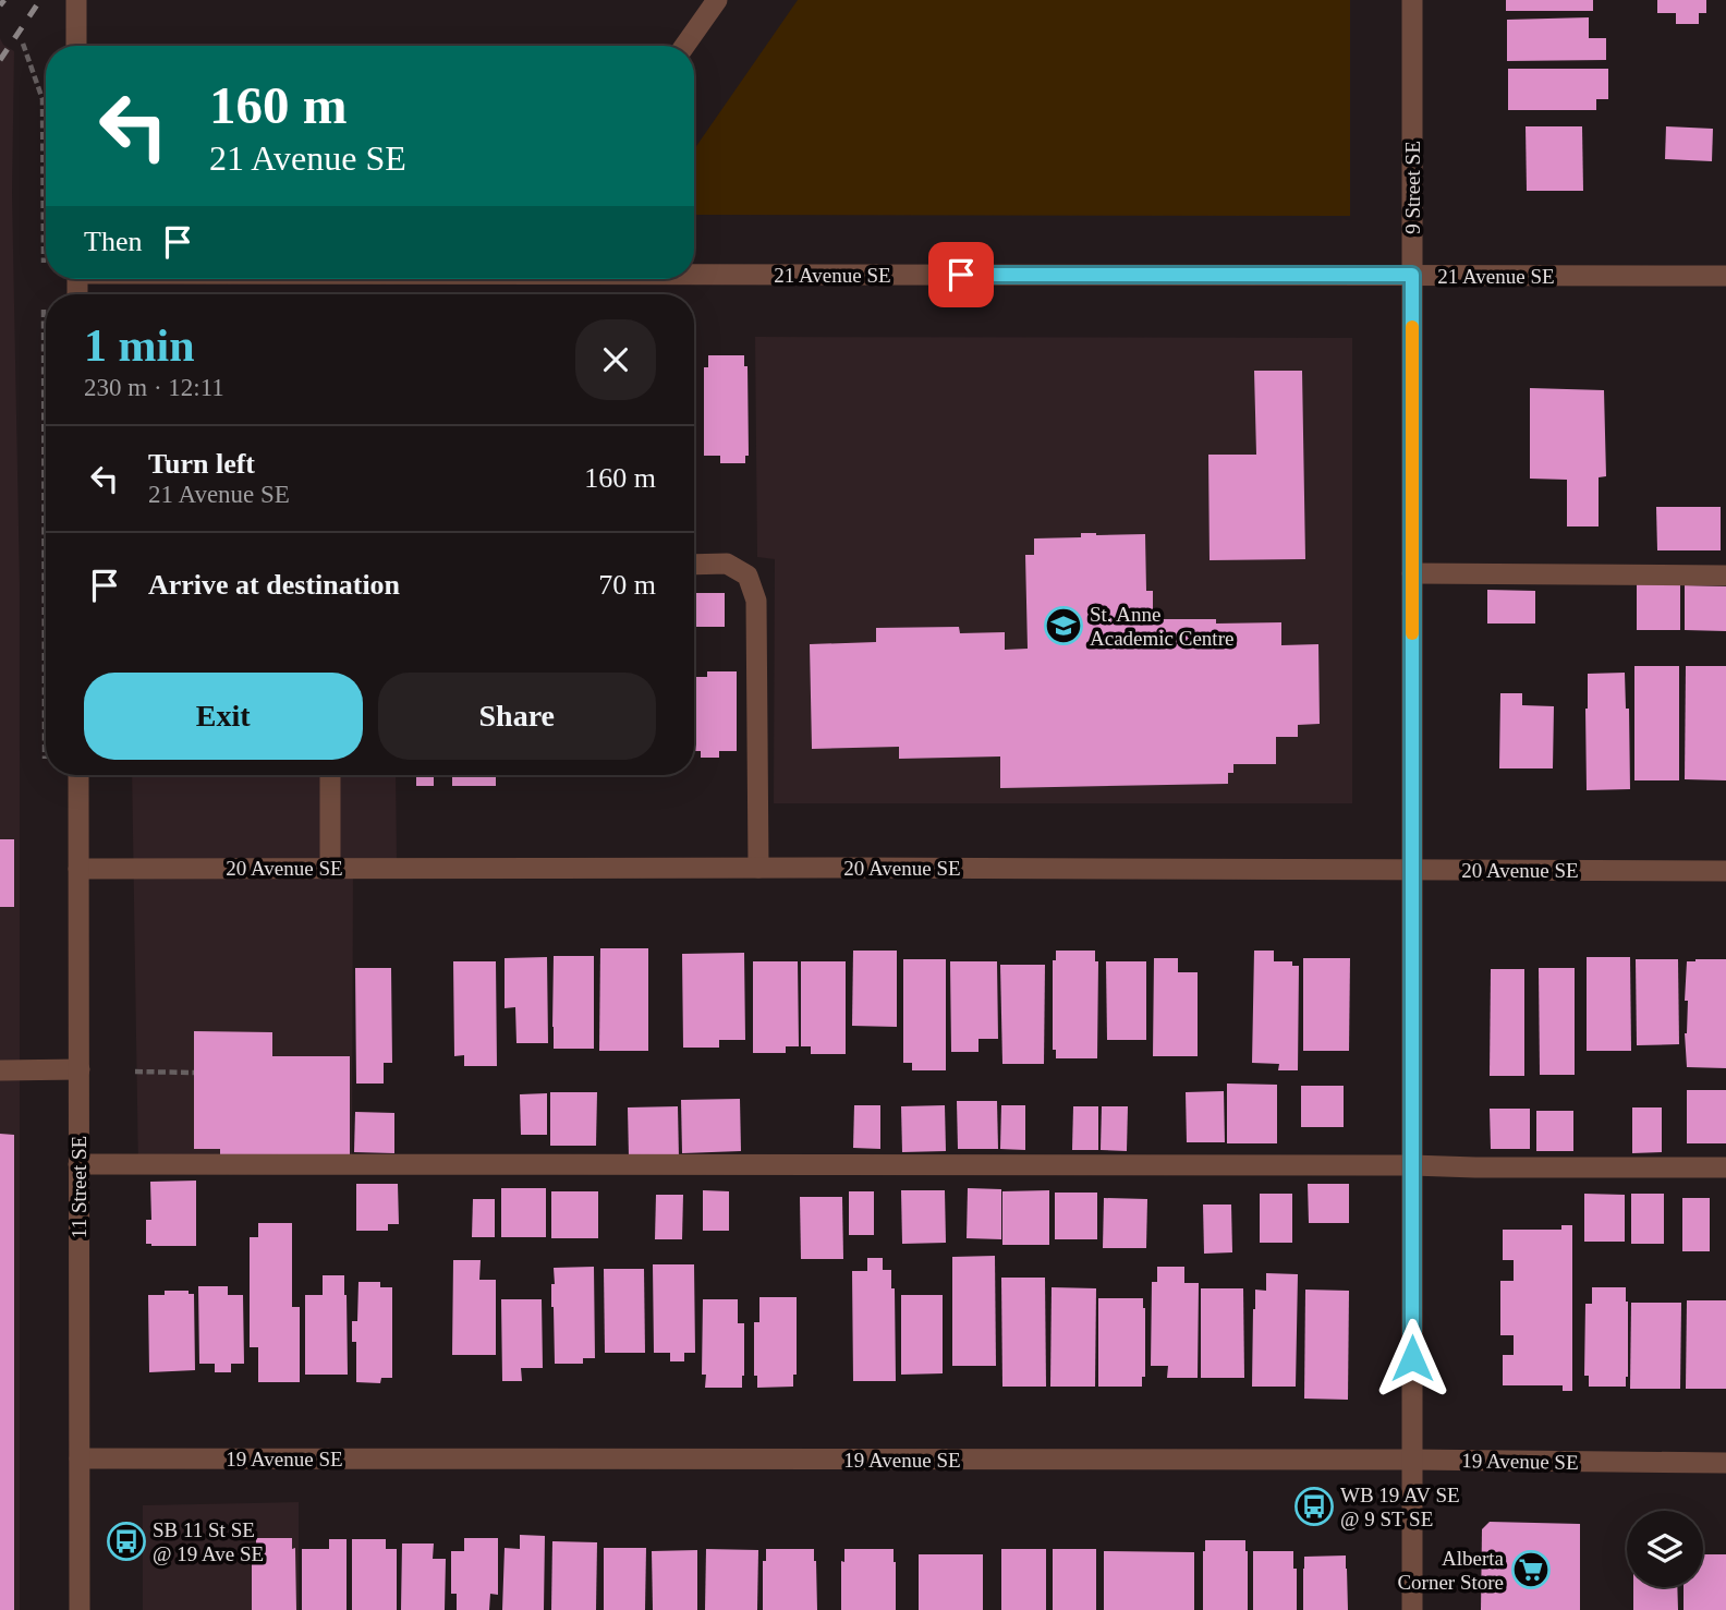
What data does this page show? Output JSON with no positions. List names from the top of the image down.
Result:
{
  "streets": {
    "street": [
      "9 Street SE",
      "21 Avenue SE",
      "20 Avenue SE",
      "11 Street SE",
      "19 Avenue SE"
    ]
  },
  "crossings": [
    ["9 Street SE", "21 Avenue SE"],
    ["9 Street SE", "20 Avenue SE"],
    ["9 Street SE", "19 Avenue SE"],
    ["20 Avenue SE", "11 Street SE"],
    ["11 Street SE", "19 Avenue SE"]
  ],
  "places": {
    "school or university": ["St. Anne Academic Centre"],
    "bus stop": ["WB 19 AV SE @ 9 ST SE", "SB 11 St SE @ 19 Ave SE"],
    "supermarket": ["Alberta Corner Store"]
  },
  "page": {
    "turn": ["160 m", "21 Avenue SE"],
    "then": "Then",
    "heading": ["1 min", "230 m · 12:11"],
    "list": [
      {
        "name": "Turn left",
        "note": "21 Avenue SE",
        "value": "160 m"
      },
      {
        "name": "Arrive at destination",
        "value": "70 m"
      }
    ],
    "buttons": ["Exit", "Share"]
  }
}
